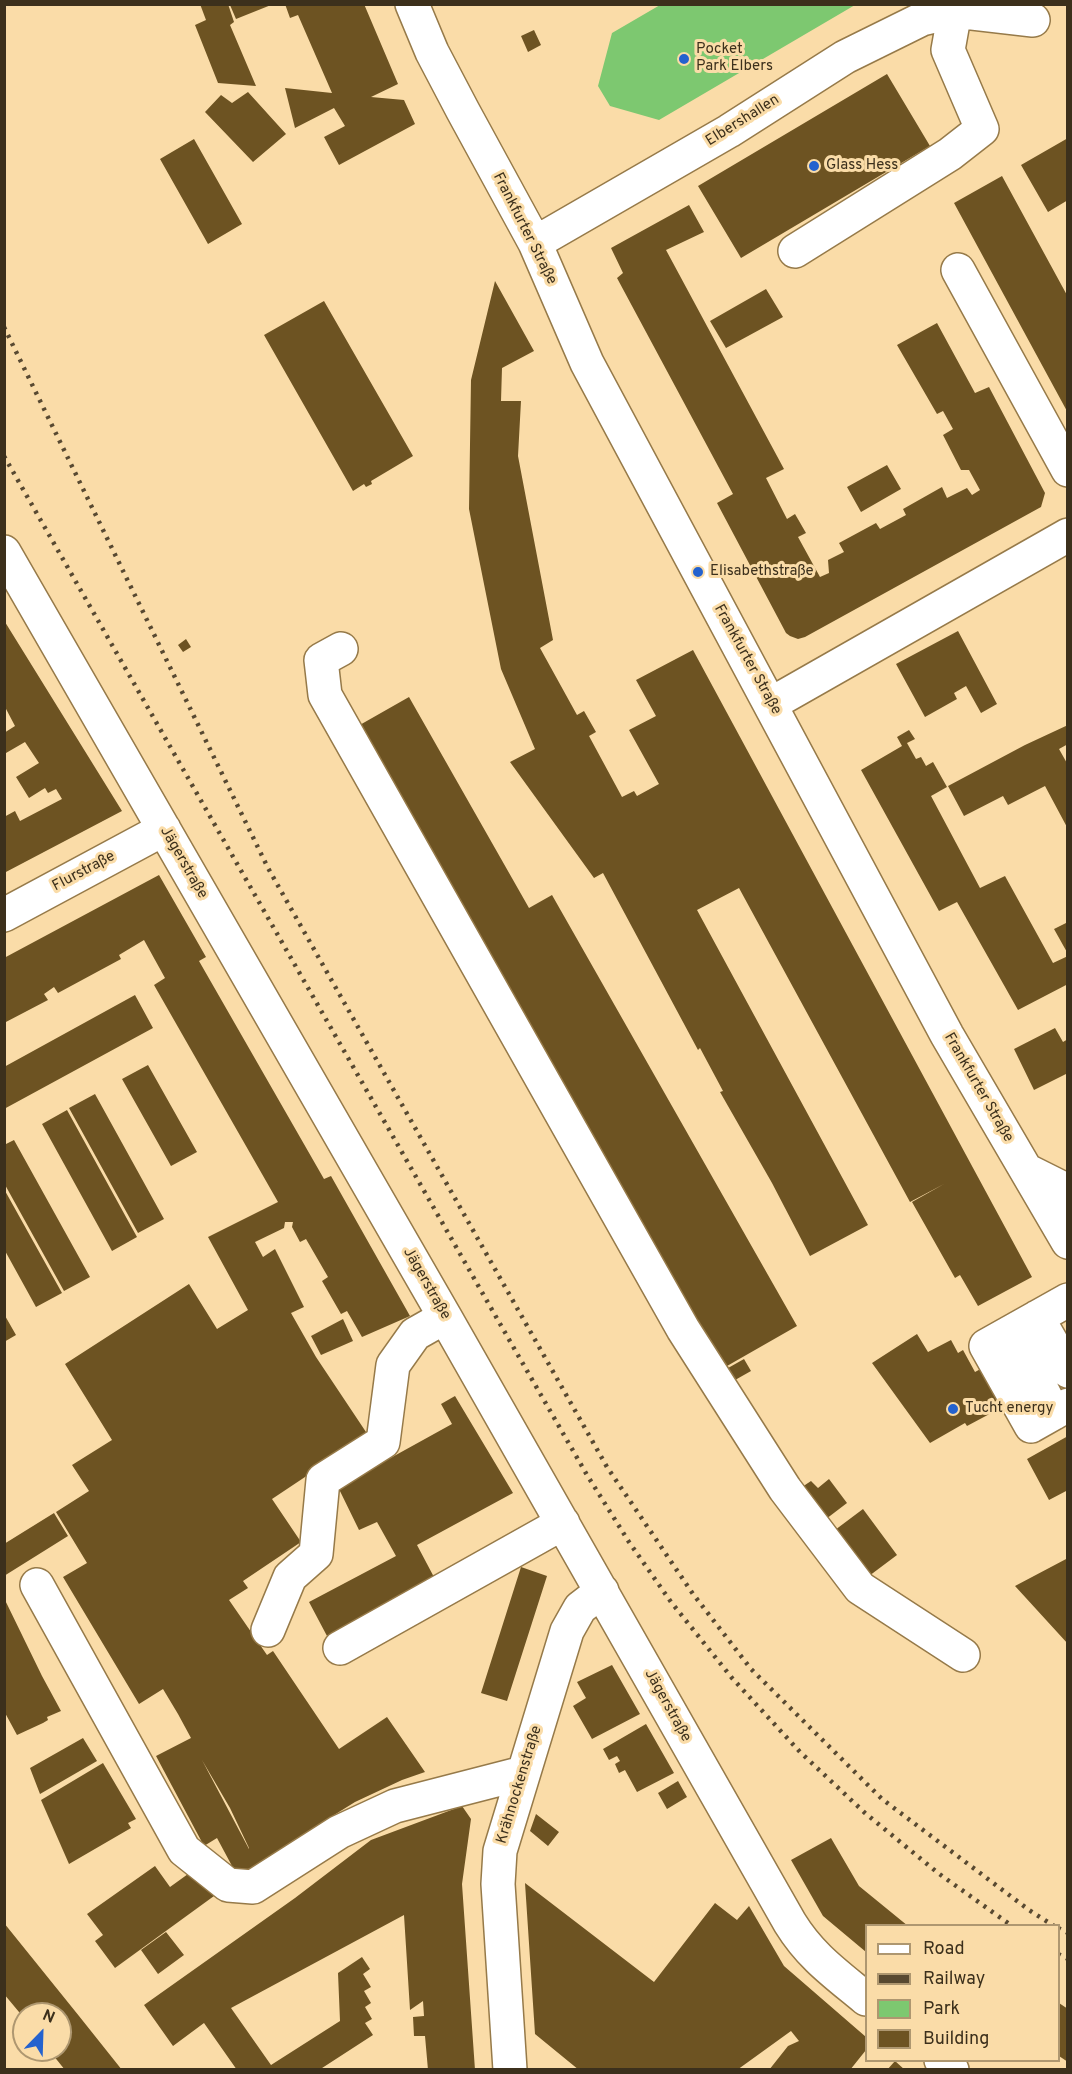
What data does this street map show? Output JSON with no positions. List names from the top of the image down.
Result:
{
  "streets": {
    "street": [
      "Elbershallen",
      "Frankfurter Straße",
      "Jägerstraße",
      "Flurstraße",
      "Krähnockenstraße"
    ]
  },
  "crossings": [
    ["Elbershallen", "Frankfurter Straße"],
    ["Jägerstraße", "Flurstraße"],
    ["Jägerstraße", "Krähnockenstraße"]
  ],
  "places": [
    "Pocket Park Elbers",
    "Glass Hess",
    "Elisabethstraße",
    "Tucht energy"
  ],
  "legend": [
    "Road",
    "Railway",
    "Park",
    "Building"
  ],
  "north": "top right"
}
